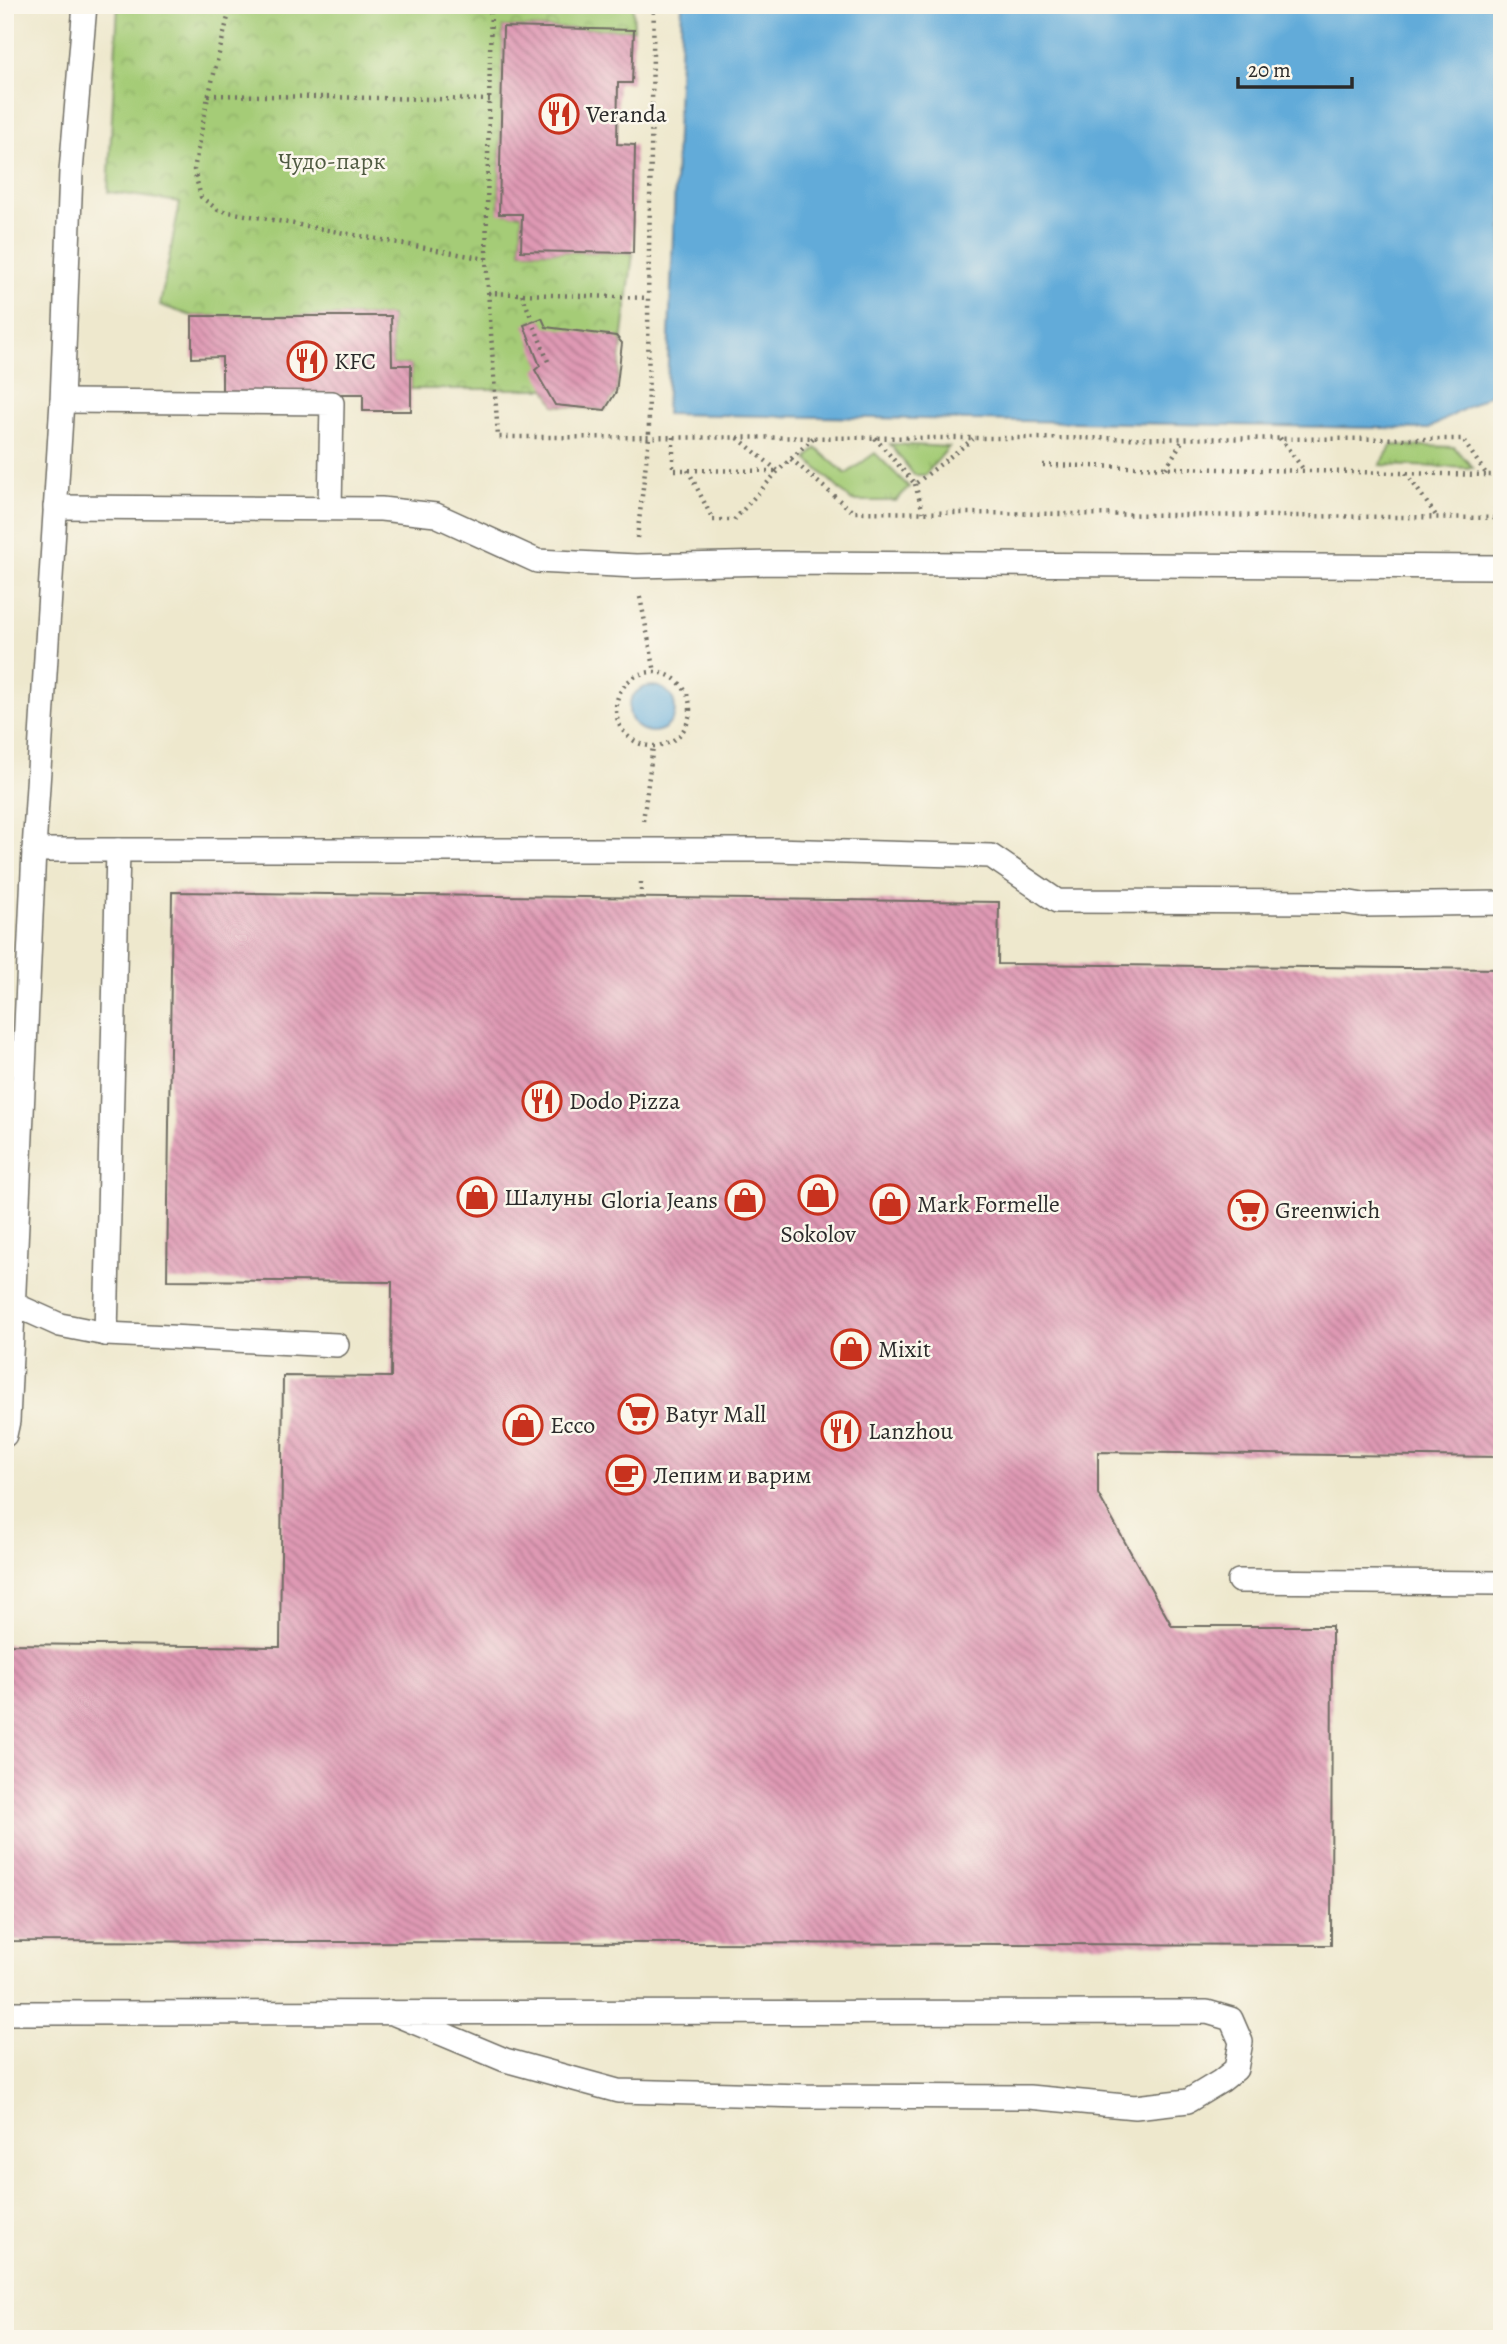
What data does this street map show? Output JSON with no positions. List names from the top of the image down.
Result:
{
  "parks": ["Чудо-парк"],
  "places": {
    "restaurant": [
      "Veranda",
      "KFC",
      "Dodo Pizza",
      "Lanzhou"
    ],
    "shop": [
      "Sokolov",
      "Шалуны",
      "Gloria Jeans",
      "Mark Formelle",
      "Mixit",
      "Ecco"
    ],
    "supermarket": ["Greenwich", "Batyr Mall"],
    "cafe": ["Лепим и варим"]
  },
  "scale_bar": "20 m"
}
